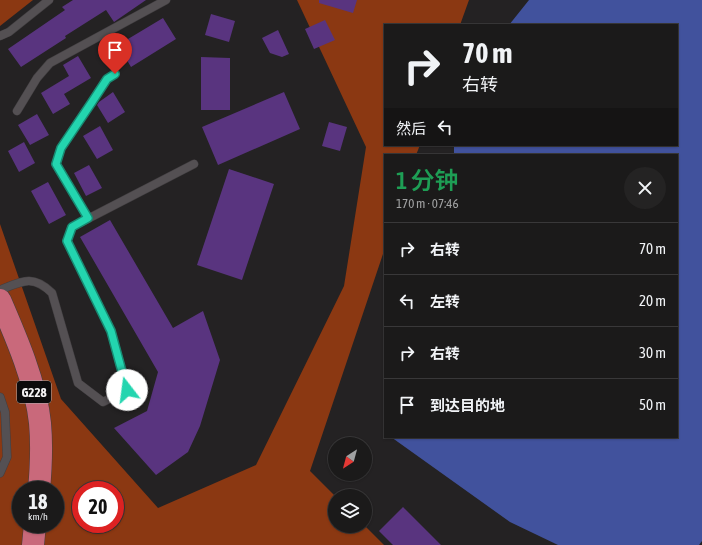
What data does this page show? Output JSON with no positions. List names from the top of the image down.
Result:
{
  "streets": {
    "highway": ["G228"]
  },
  "north": "bottom left",
  "page": {
    "turn": ["70 m", "右转"],
    "then": "然后",
    "heading": ["1 分钟", "170 m · 07:46"],
    "list": [
      {
        "name": "右转",
        "value": "70 m"
      },
      {
        "name": "左转",
        "value": "20 m"
      },
      {
        "name": "右转",
        "value": "30 m"
      },
      {
        "name": "到达目的地",
        "value": "50 m"
      }
    ],
    "speed": "18 km/h",
    "limit": "20"
  }
}
